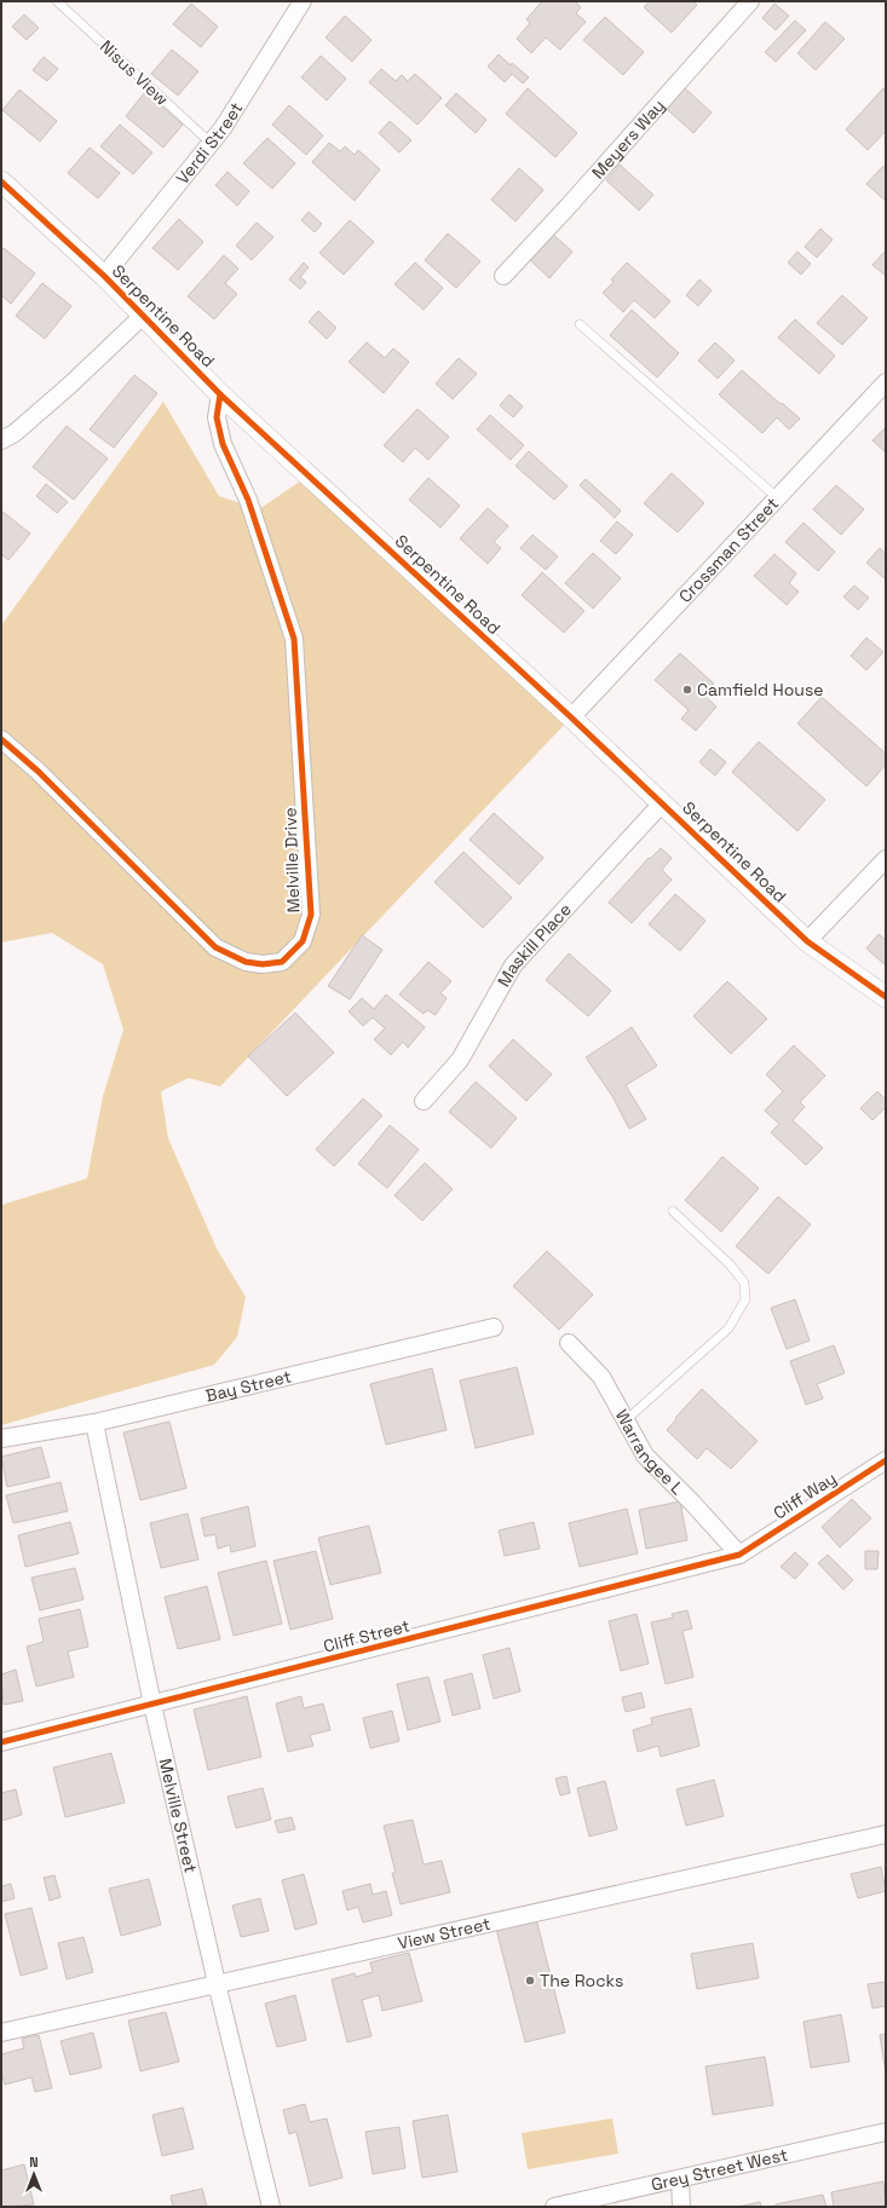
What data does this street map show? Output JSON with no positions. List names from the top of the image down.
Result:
{
  "streets": {
    "street": [
      "Meyers Way",
      "Verdi Street",
      "Serpentine Road",
      "Crossman Street",
      "Melville Drive",
      "Maskill Place",
      "Bay Street",
      "Warrangee L",
      "Cliff Way",
      "Cliff Street",
      "Melville Street",
      "View Street",
      "Grey Street West"
    ],
    "lane": ["Nisus View"]
  },
  "crossings": [
    ["Nisus View", "Verdi Street"],
    ["Verdi Street", "Serpentine Road"],
    ["Serpentine Road", "Crossman Street"],
    ["Serpentine Road", "Melville Drive"],
    ["Serpentine Road", "Maskill Place"],
    ["Bay Street", "Melville Street"],
    ["Warrangee L", "Cliff Way"],
    ["Warrangee L", "Cliff Street"],
    ["Cliff Way", "Cliff Street"],
    ["Cliff Street", "Melville Street"],
    ["Melville Street", "View Street"]
  ],
  "places": ["Camfield House", "The Rocks"],
  "north": "top"
}
